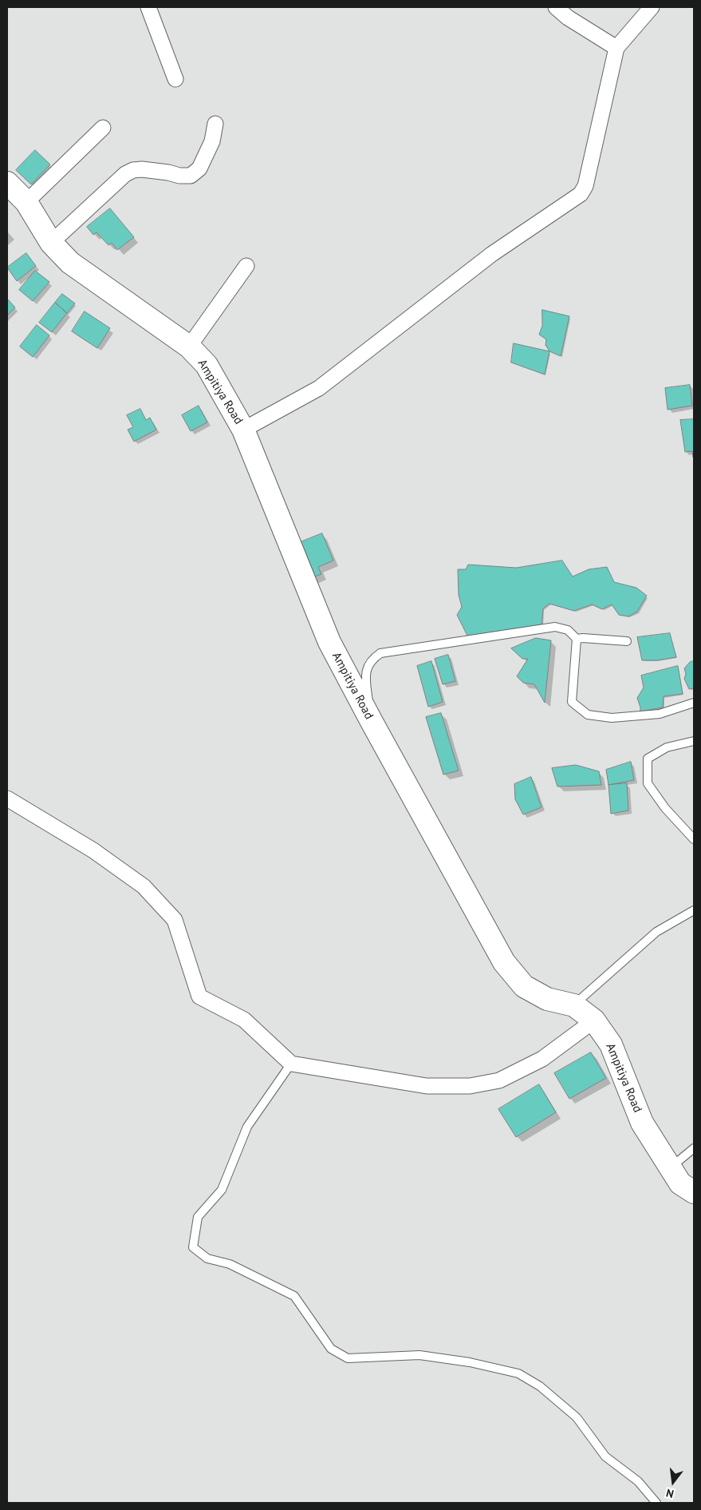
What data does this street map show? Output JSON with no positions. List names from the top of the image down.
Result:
{
  "streets": {
    "main road": ["Ampitiya Road"]
  },
  "north": "bottom"
}
